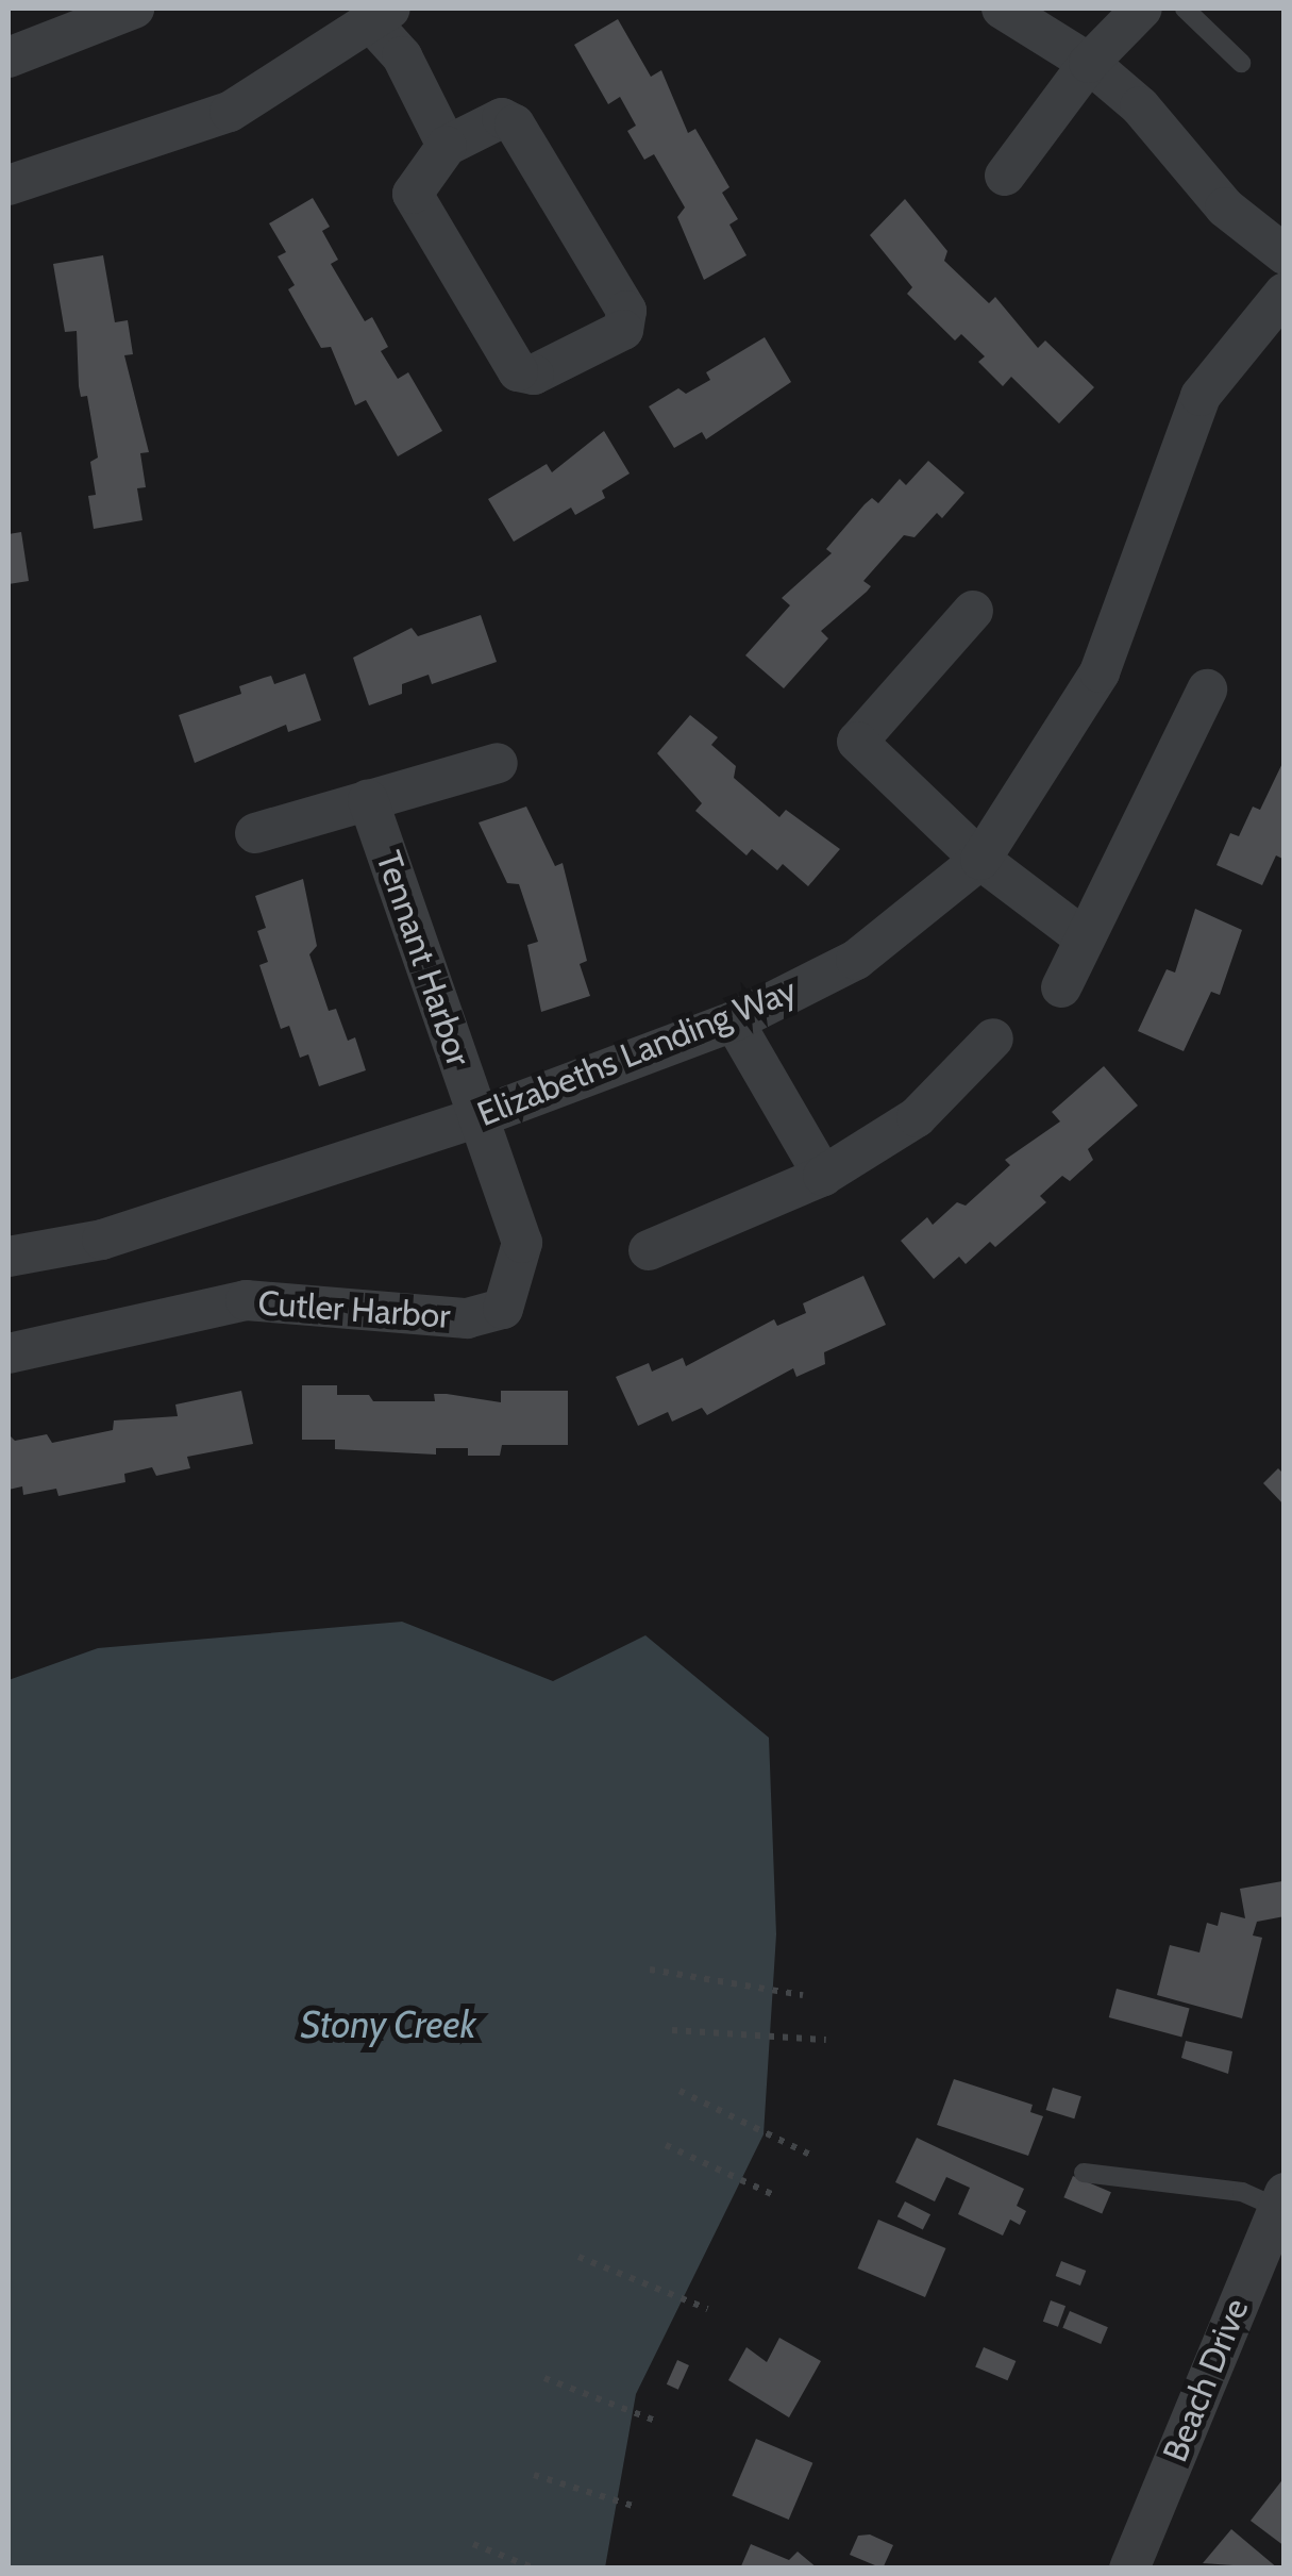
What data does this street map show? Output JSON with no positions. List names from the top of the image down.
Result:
{
  "streets": {
    "street": [
      "Tennant Harbor",
      "Elizabeths Landing Way",
      "Cutler Harbor",
      "Beach Drive"
    ]
  },
  "crossings": [
    ["Tennant Harbor", "Elizabeths Landing Way"],
    ["Tennant Harbor", "Cutler Harbor"],
    ["Elizabeths Landing Way", "Cutler Harbor"]
  ],
  "water": ["Stony Creek"]
}
